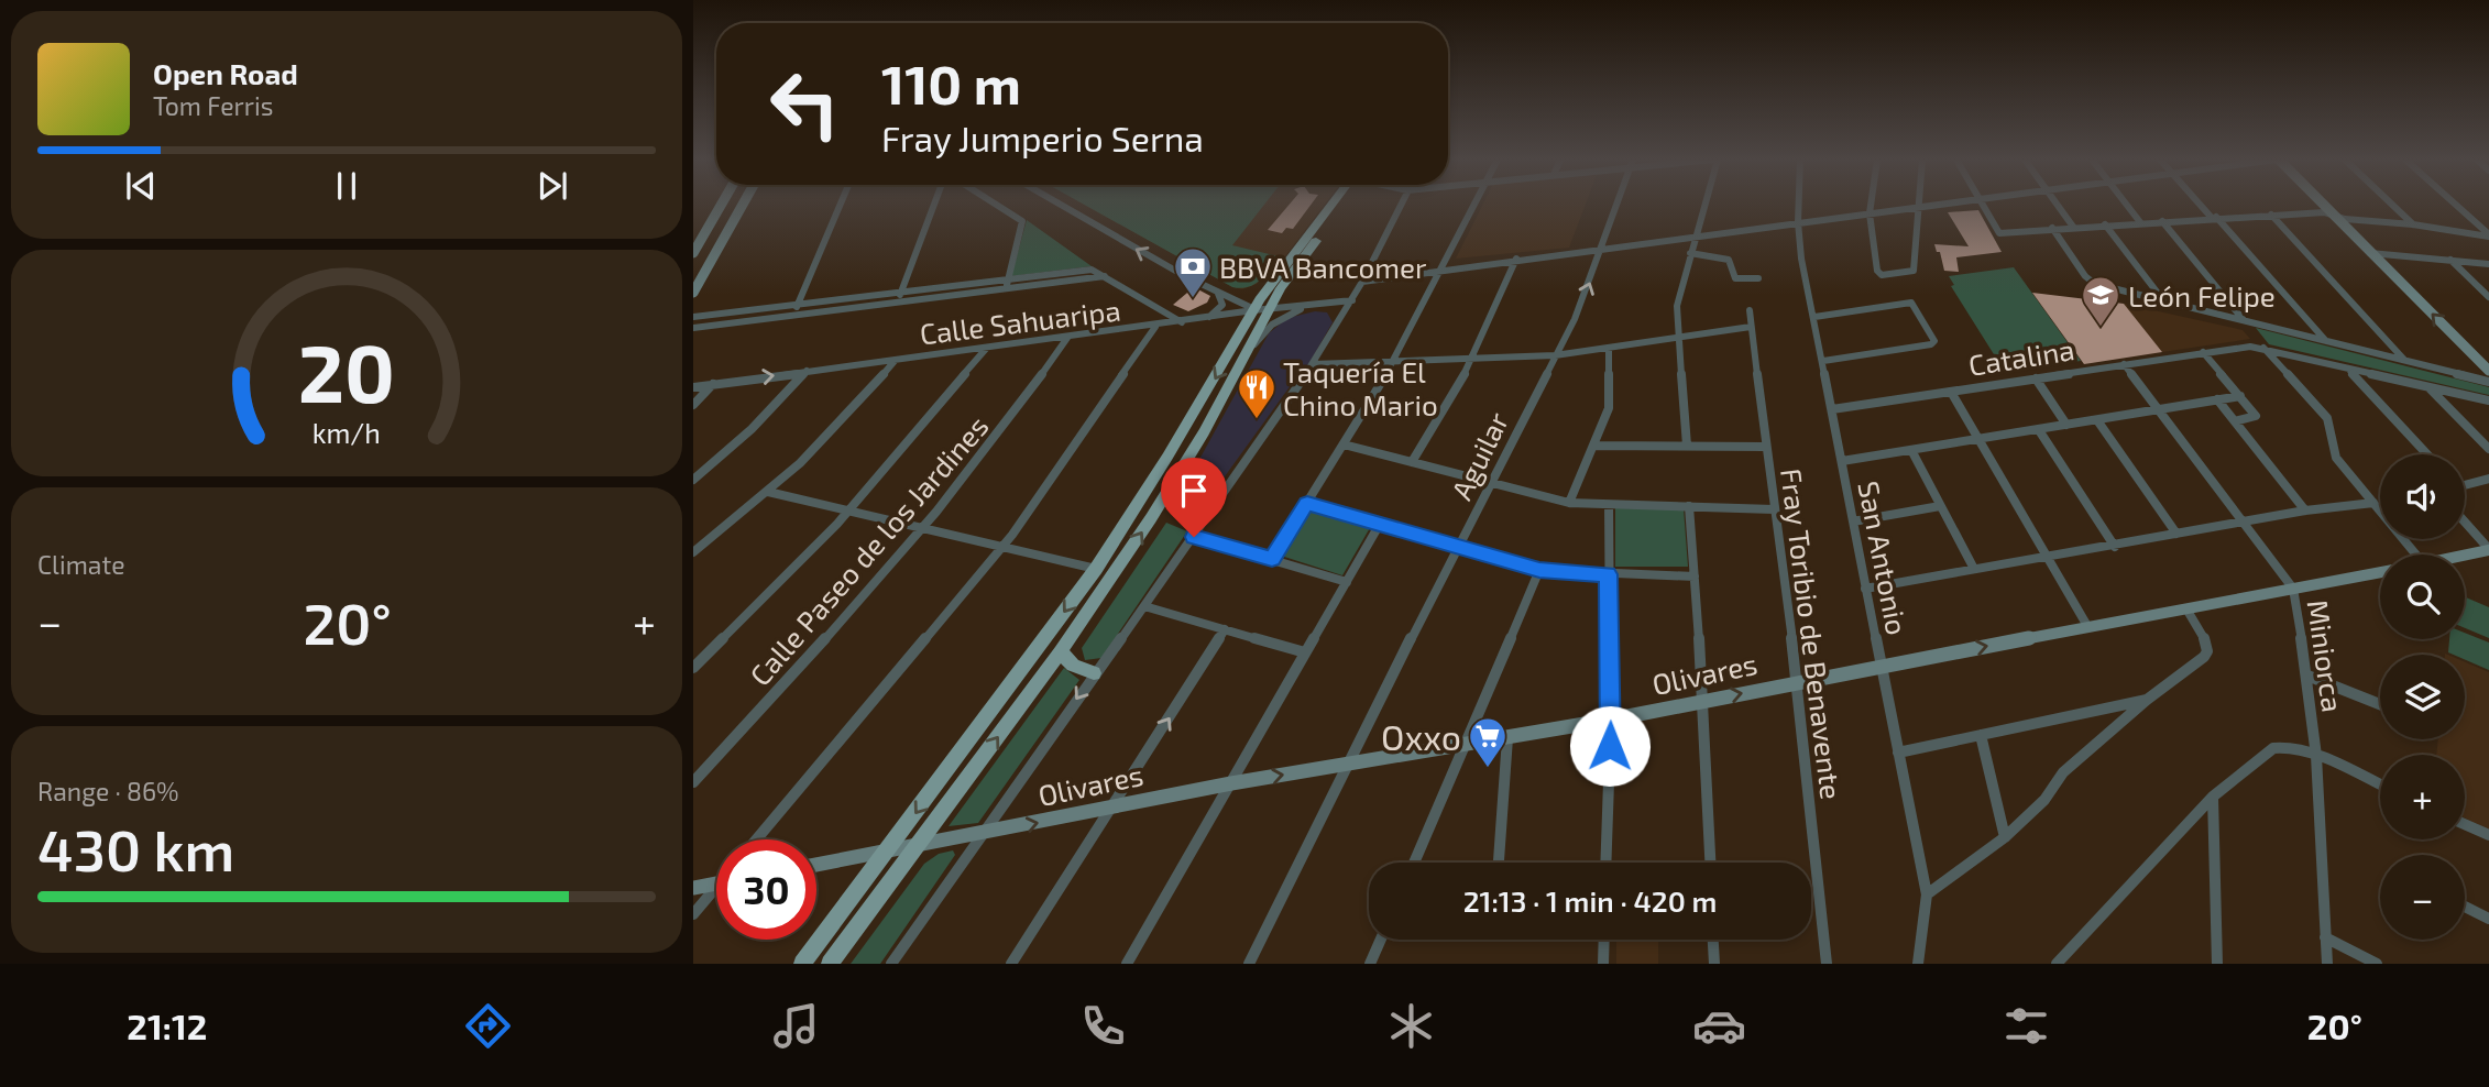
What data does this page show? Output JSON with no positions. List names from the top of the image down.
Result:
{
  "streets": {
    "main road": ["Olivares"],
    "street": [
      "Calle Sahuaripa",
      "Catalina",
      "Aguilar",
      "Calle Paseo de los Jardines",
      "San Antonio",
      "Fray Toribio de Benavente",
      "Miniorca"
    ]
  },
  "crossings": [
    ["Calle Sahuaripa", "Calle Paseo de los Jardines"],
    ["Catalina", "San Antonio"],
    ["Catalina", "Miniorca"],
    ["Aguilar", "Olivares"],
    ["San Antonio", "Olivares"],
    ["Fray Toribio de Benavente", "Olivares"],
    ["Miniorca", "Olivares"]
  ],
  "places": {
    "bank": ["BBVA Bancomer"],
    "school or university": ["León Felipe"],
    "restaurant": ["Taquería El Chino Mario"],
    "supermarket": ["Oxxo"]
  },
  "page": {
    "turn": ["110 m", "Fray Jumperio Serna"],
    "song": ["Open Road", "Tom Ferris"],
    "map_buttons": ["+", "−"],
    "tile": [
      "Climate",
      ["Range · 86%", "430 km"]
    ],
    "heat": ["−", "20°", "+"],
    "limit": "30",
    "trip": "21:13 · 1 min · 420 m",
    "tabs": ["21:12", "20°"],
    "gauge": ["20", "km/h"]
  }
}
